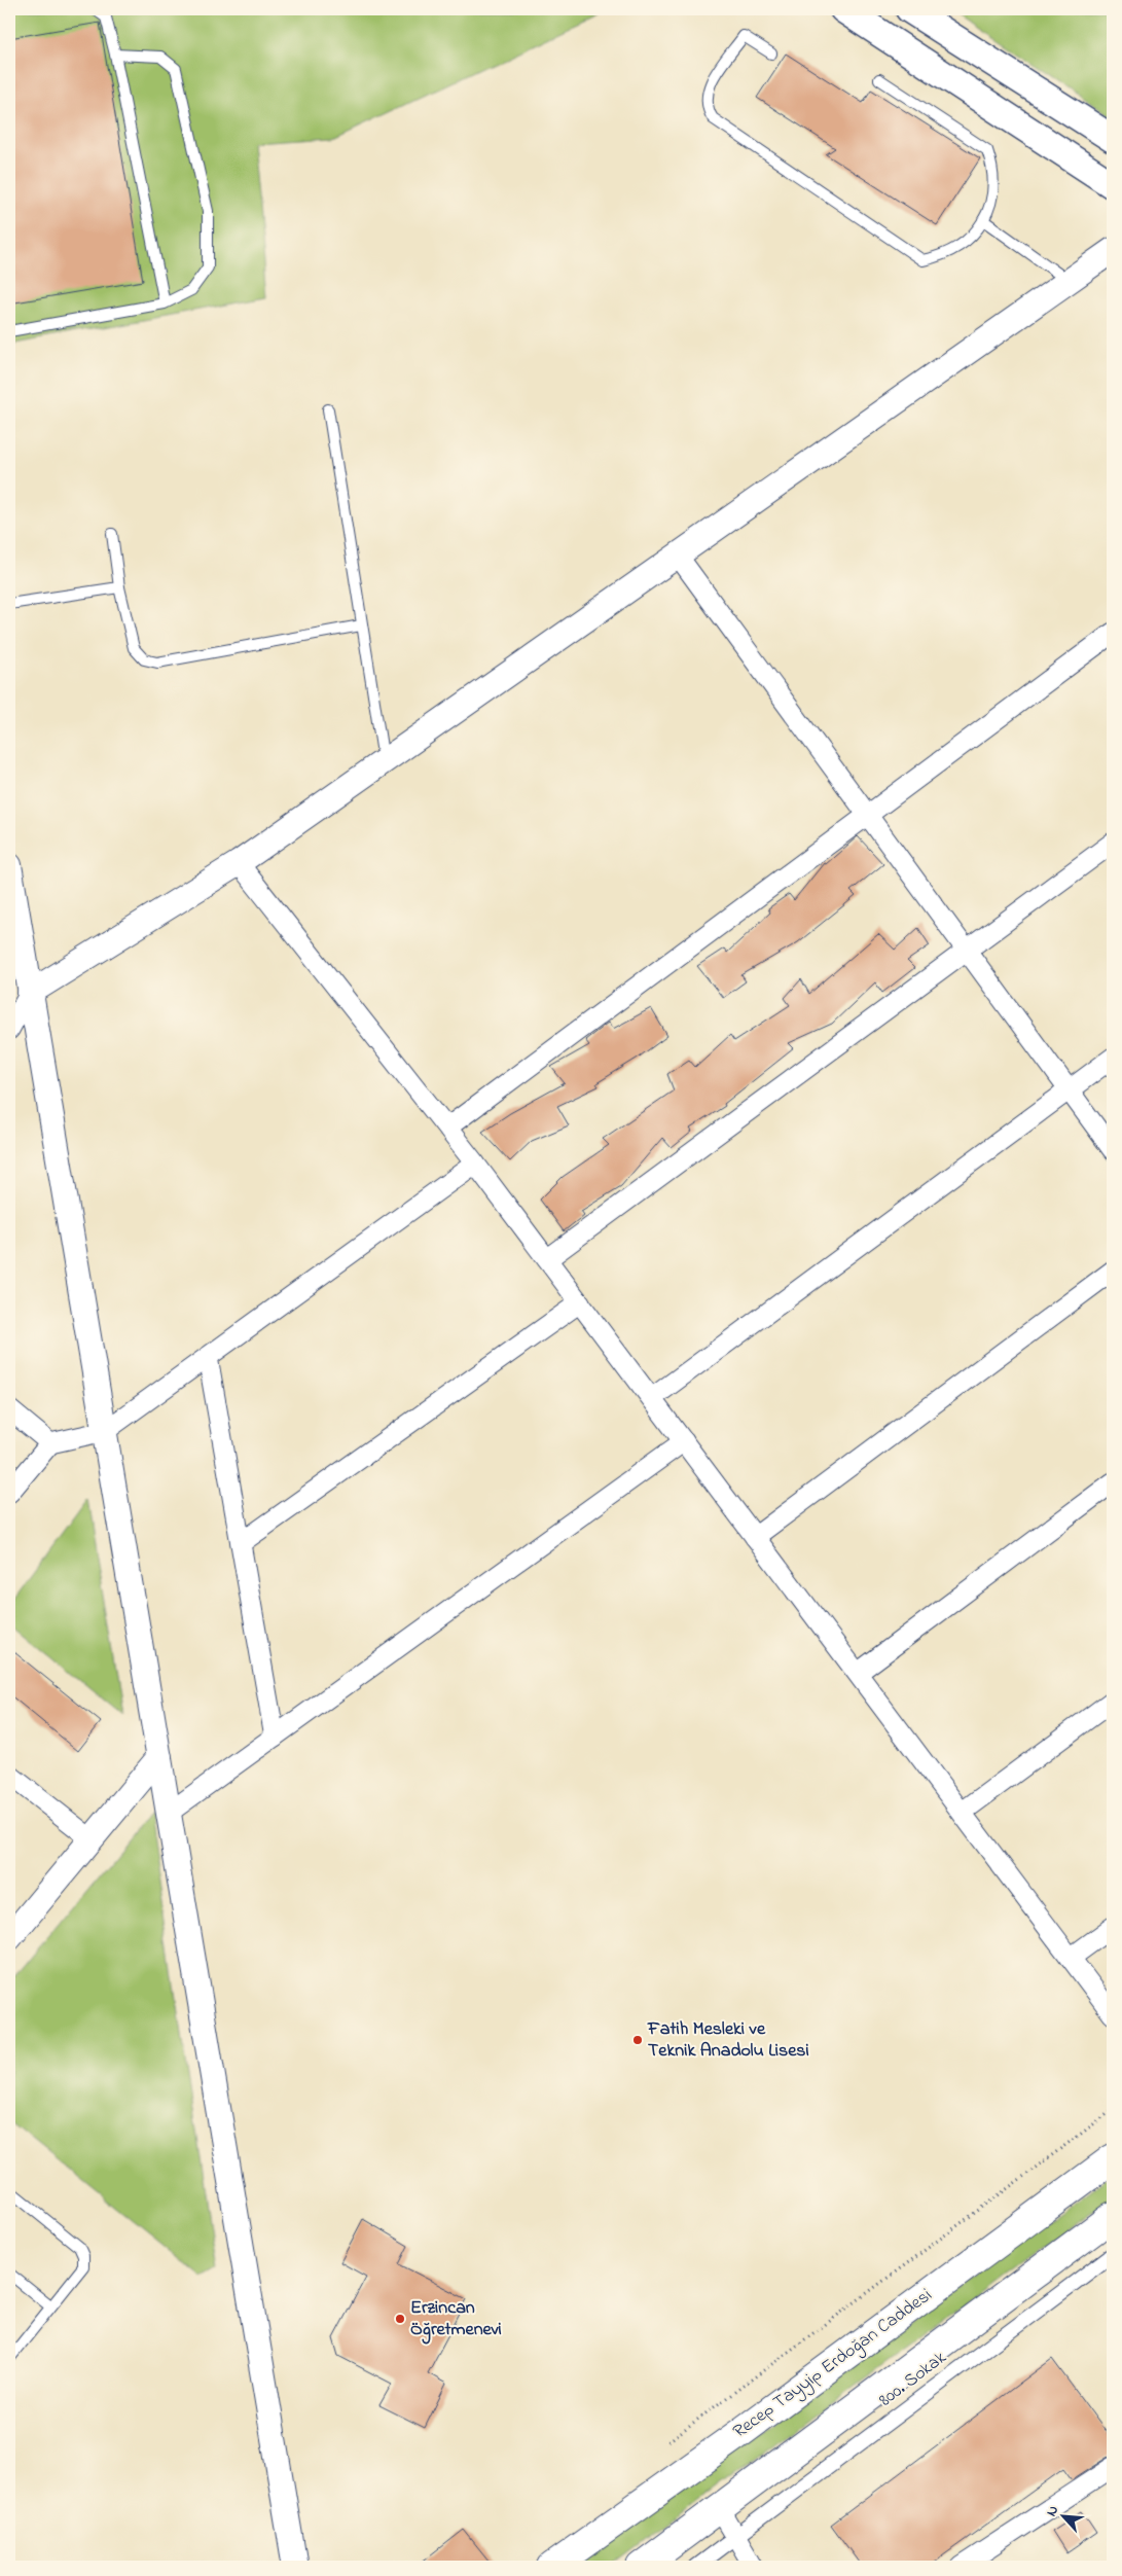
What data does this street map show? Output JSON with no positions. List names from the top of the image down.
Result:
{
  "streets": {
    "main road": ["Recep Tayyip Erdoğan Caddesi"],
    "street": ["800. Sokak"]
  },
  "places": ["Fatih Mesleki ve Teknik Anadolu Lisesi", "Erzincan Öğretmenevi"],
  "north": "top left"
}
